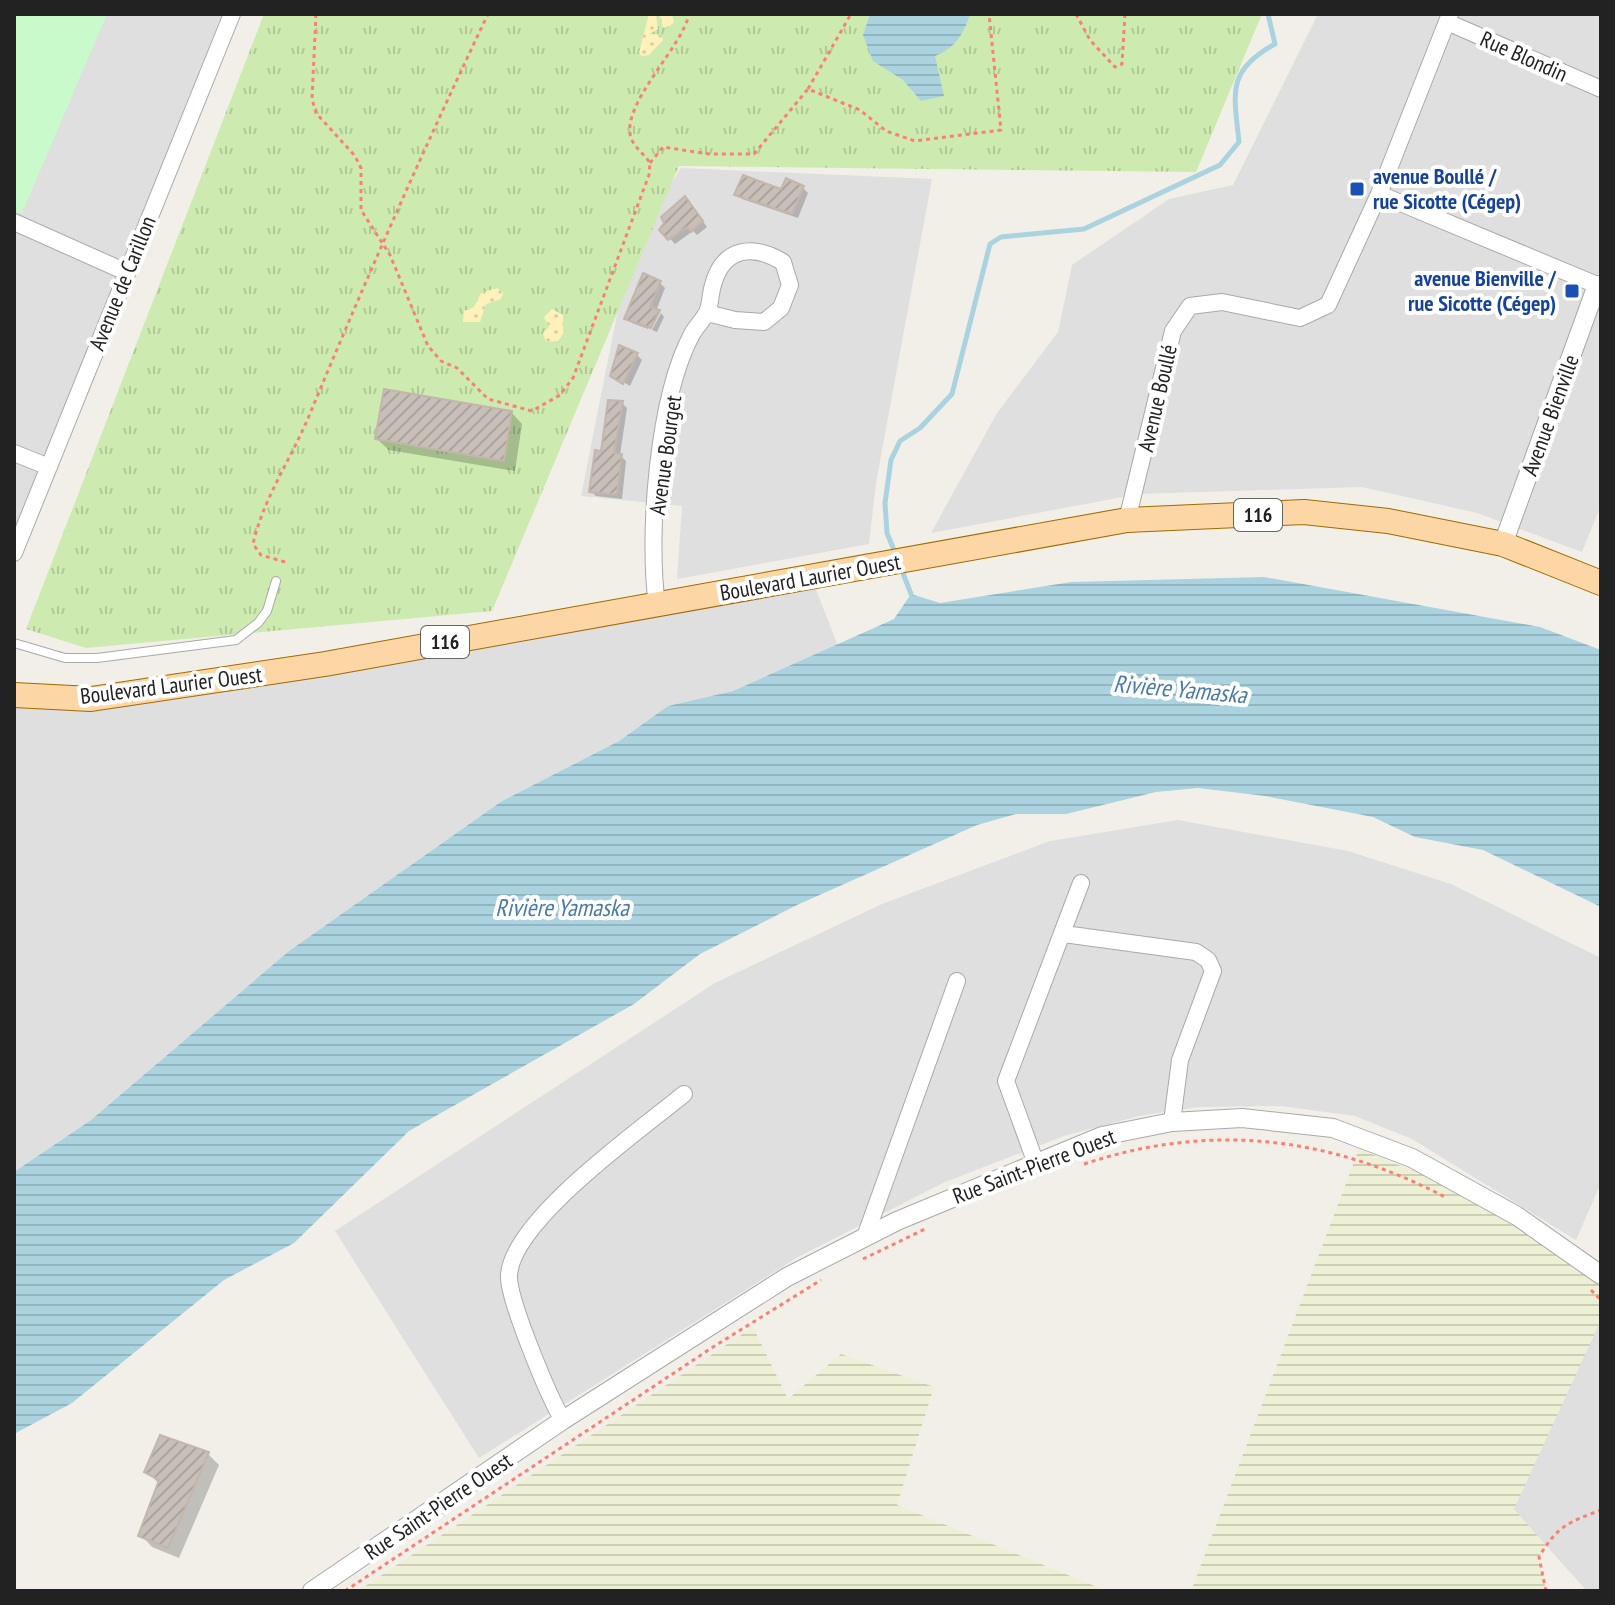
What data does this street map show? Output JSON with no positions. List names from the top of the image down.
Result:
{
  "streets": {
    "main road": ["116", "Boulevard Laurier Ouest"],
    "street": [
      "Rue Blondin",
      "Avenue de Carillon",
      "Avenue Boullé",
      "Avenue Bienville",
      "Avenue Bourget",
      "Rue Saint-Pierre Ouest"
    ]
  },
  "crossings": [
    ["Rue Blondin", "Avenue Boullé"],
    ["Avenue Boullé", "Boulevard Laurier Ouest"],
    ["Avenue Bienville", "Boulevard Laurier Ouest"],
    ["Avenue Bourget", "Boulevard Laurier Ouest"]
  ],
  "water": ["Rivière Yamaska"],
  "places": {
    "transit": ["avenue Boullé / rue Sicotte (Cégep)", "avenue Bienville / rue Sicotte (Cégep)"]
  }
}
